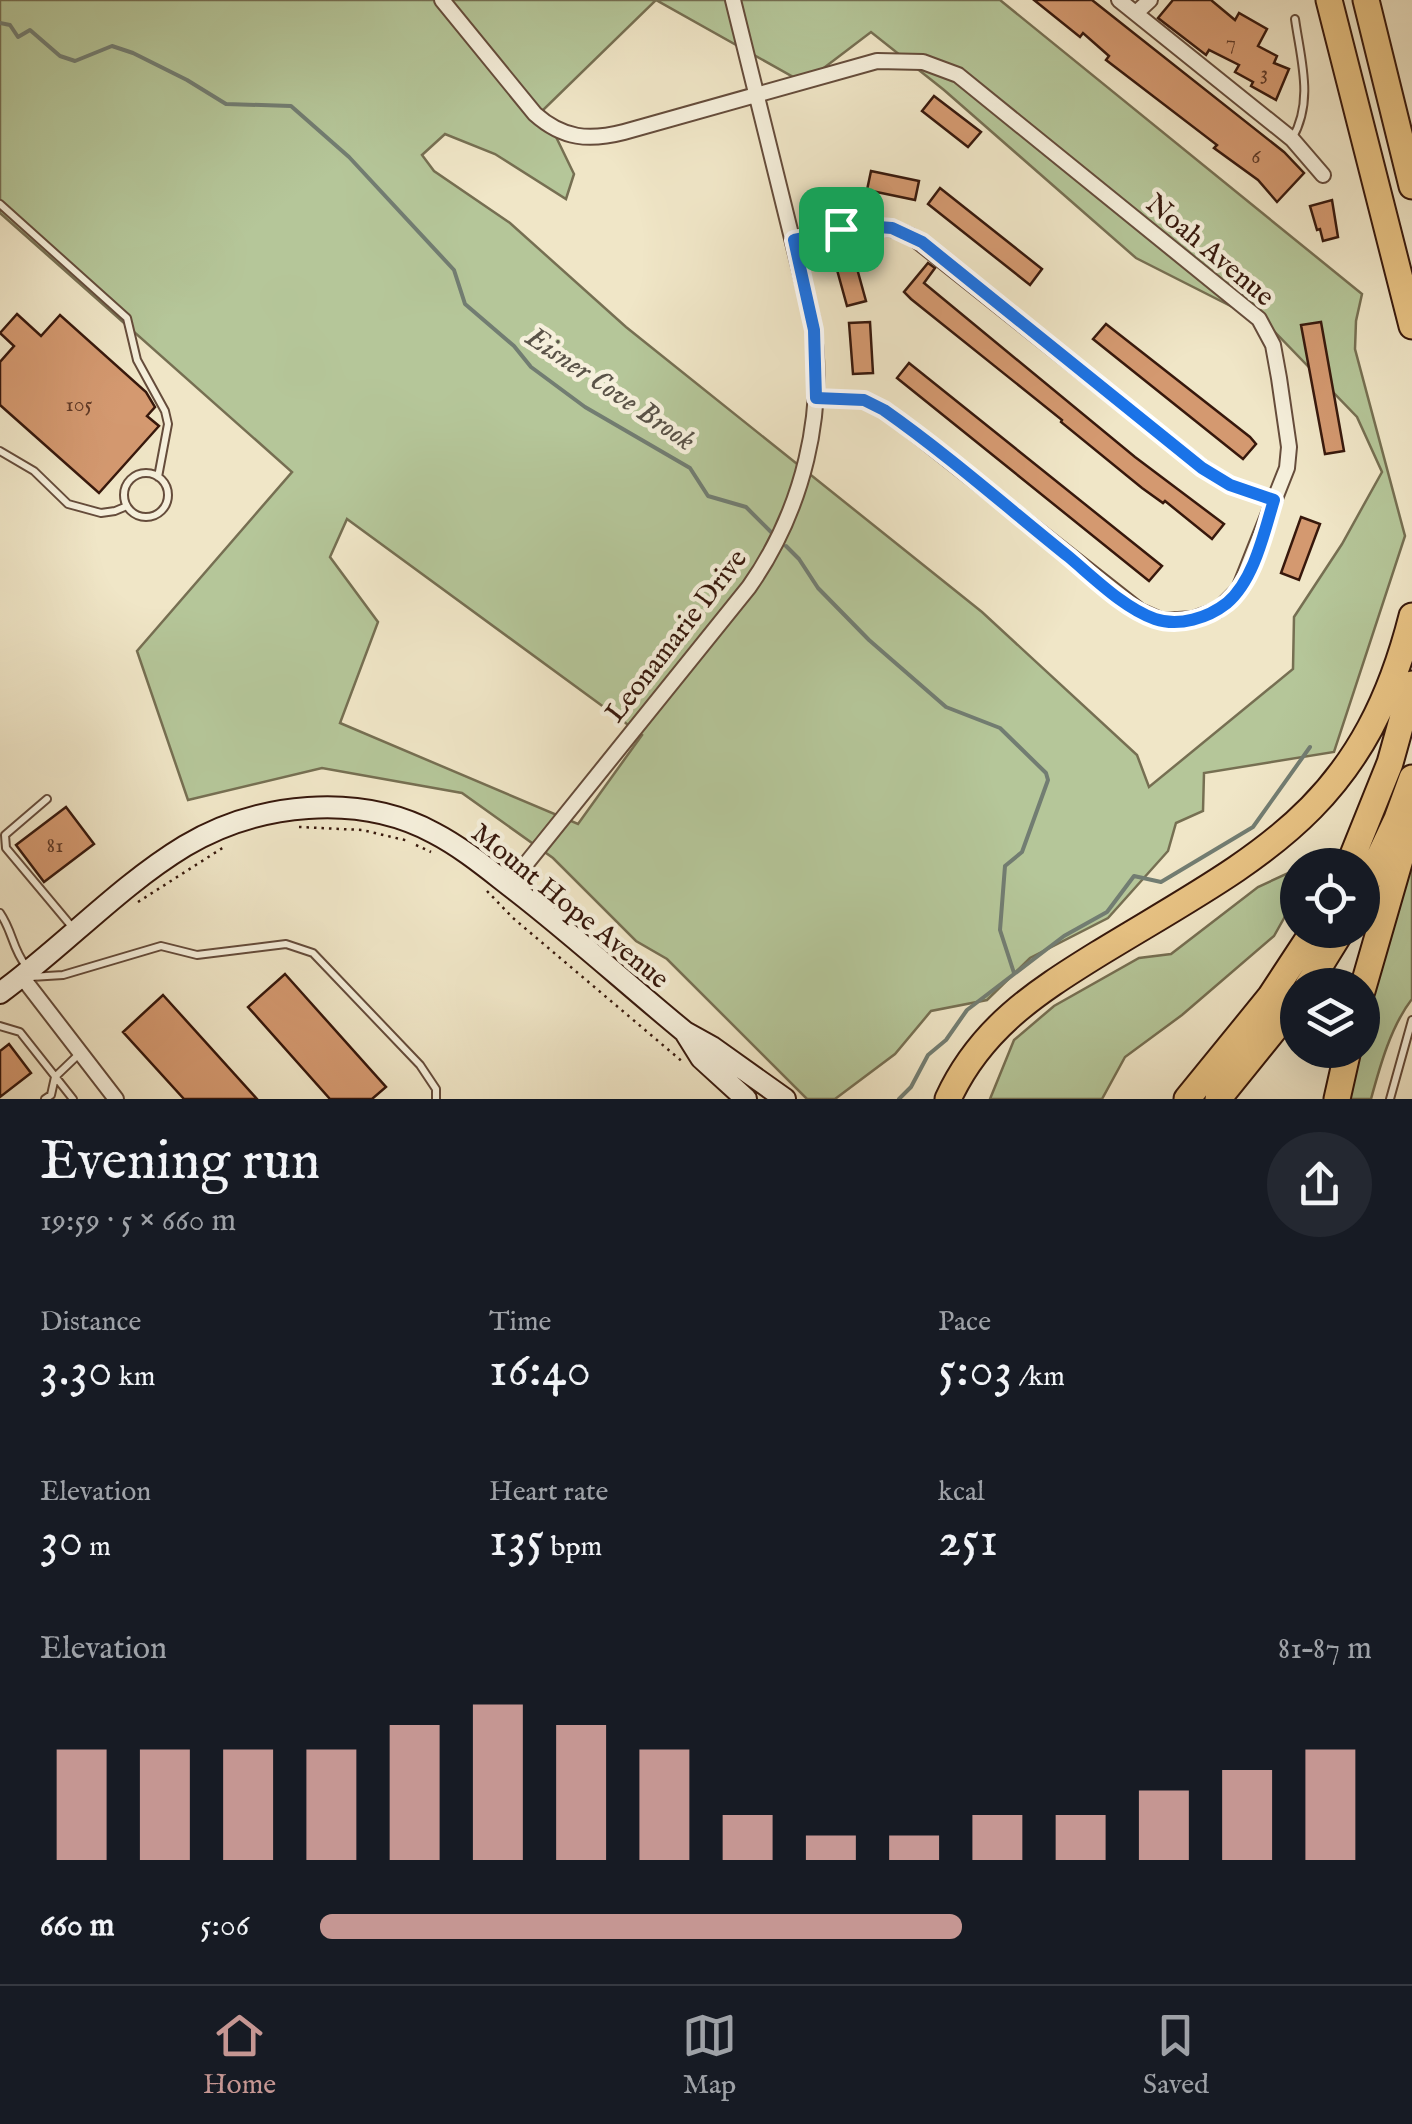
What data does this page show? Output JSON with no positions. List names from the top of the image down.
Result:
{
  "streets": {
    "street": ["Noah Avenue", "Leonamarie Drive", "Mount Hope Avenue"]
  },
  "crossings": [
    ["Noah Avenue", "Leonamarie Drive"],
    ["Leonamarie Drive", "Mount Hope Avenue"]
  ],
  "water": ["Eisner Cove Brook"],
  "house_numbers": [
    "7",
    "3",
    "6",
    "105",
    "81"
  ],
  "page": {
    "heading": ["Evening run", "19:59 · 5 × 660 m"],
    "stats": [
      ["Distance", "3.30 km"],
      ["Time", "16:40"],
      ["Pace", "5:03 /km"],
      ["Elevation", "30 m"],
      ["Heart rate", "135 bpm"],
      ["kcal", "251"]
    ],
    "chart": ["Elevation", "81–87 m"],
    "list": [
      {
        "name": "660 m",
        "note": "5:06"
      }
    ],
    "tabs": ["Home", "Map", "Saved"]
  }
}
